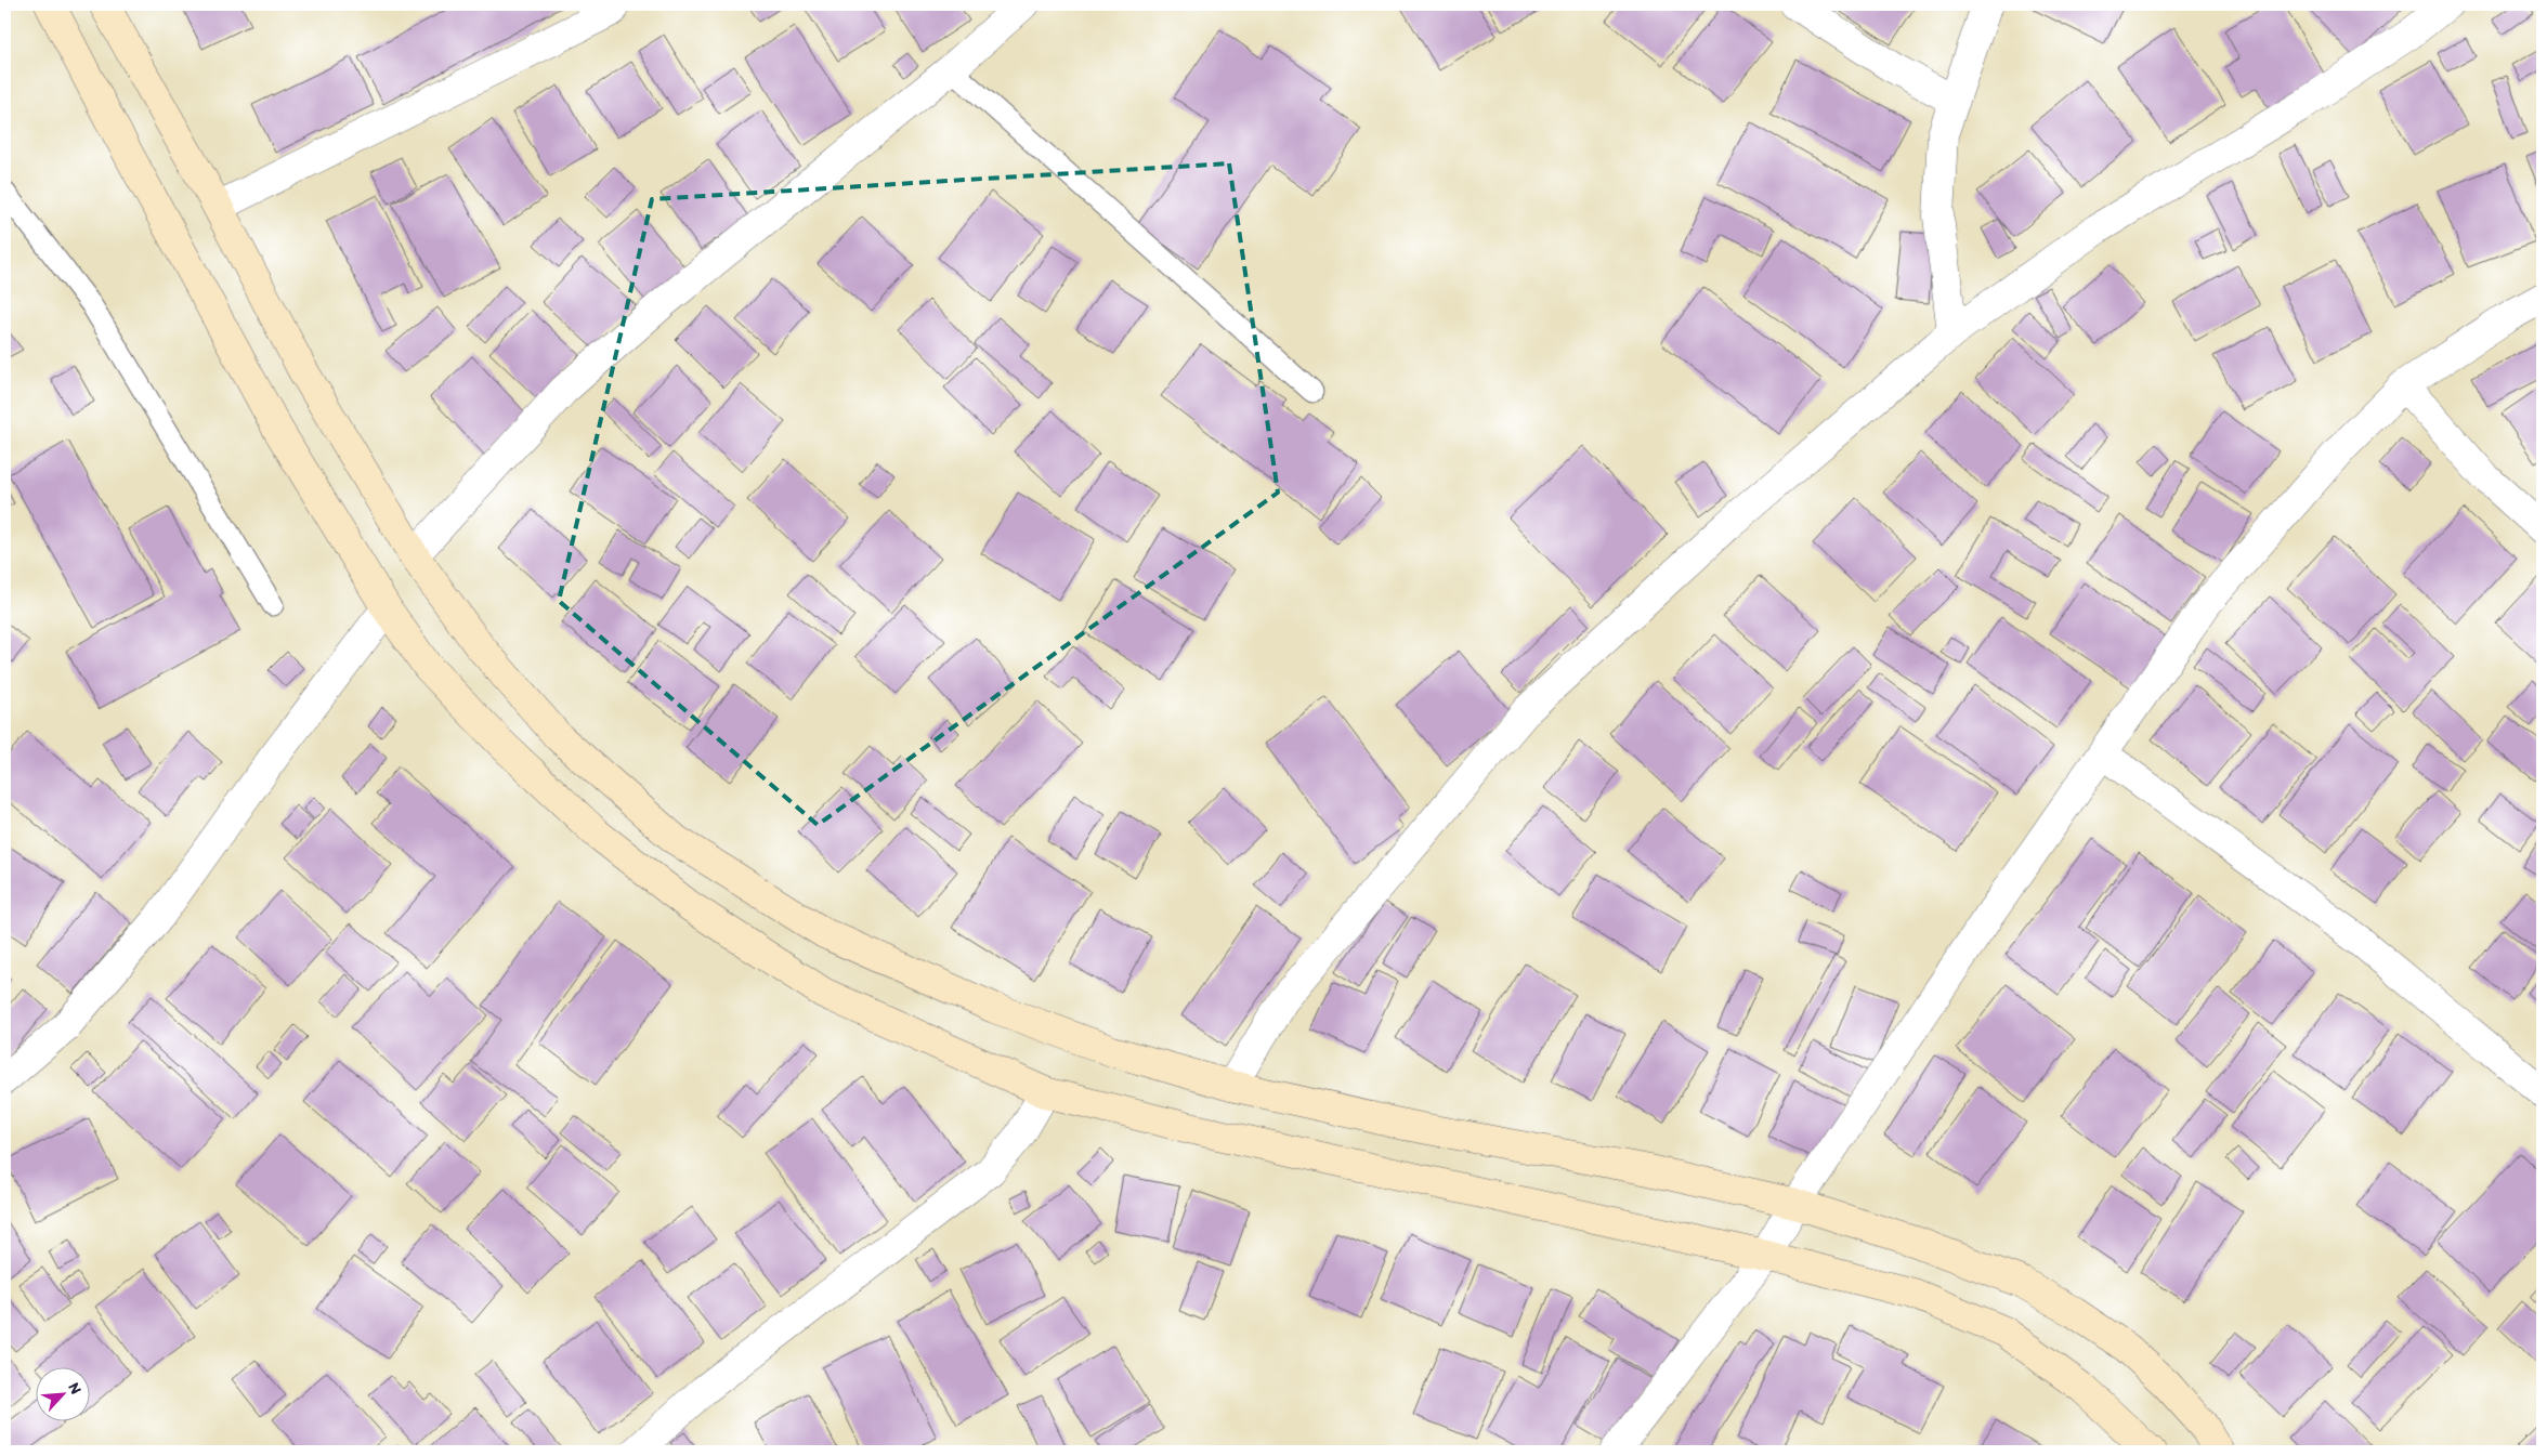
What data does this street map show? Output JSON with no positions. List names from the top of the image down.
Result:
{
  "north": "top right"
}
